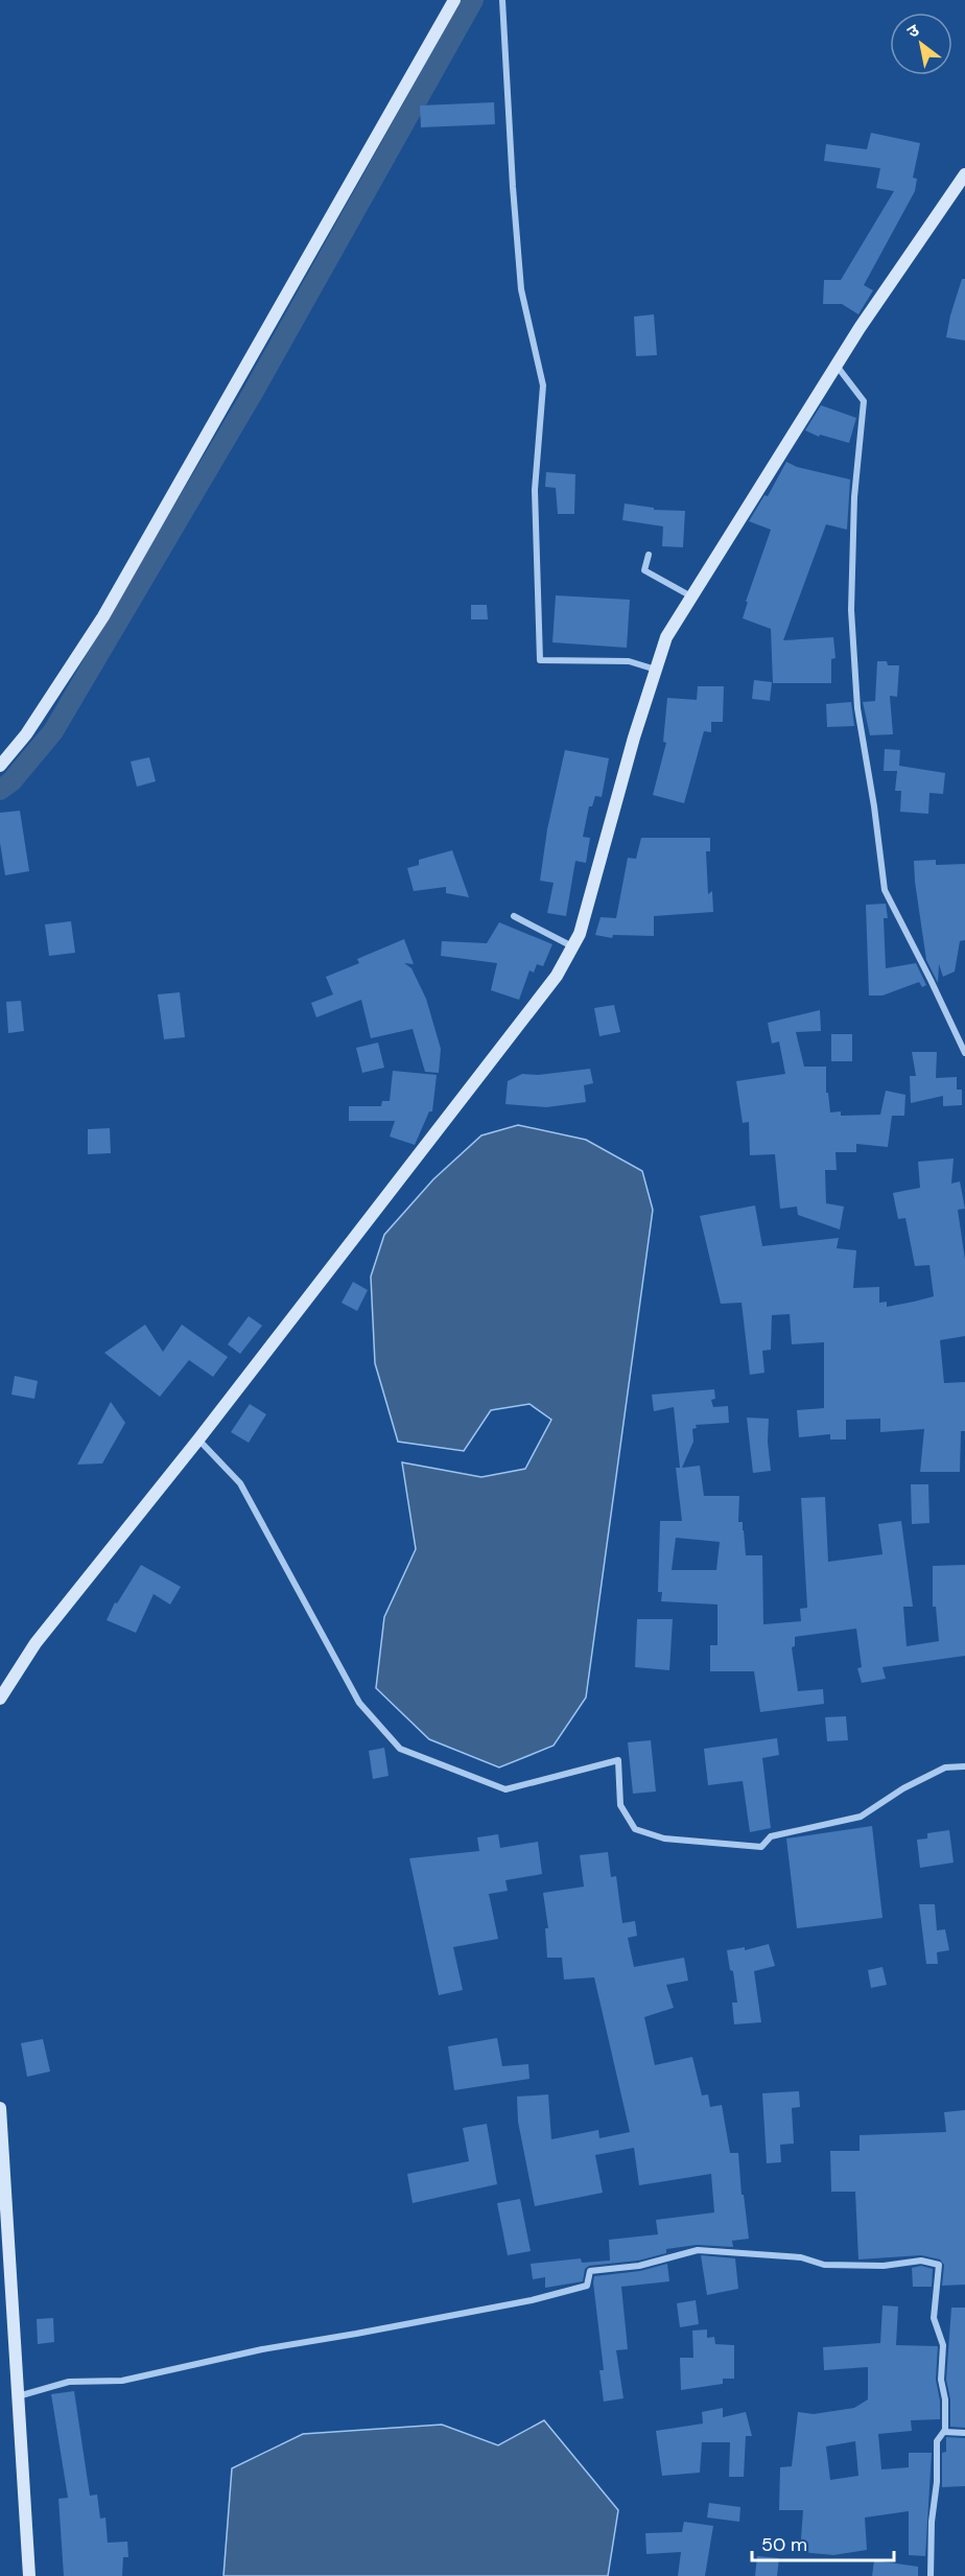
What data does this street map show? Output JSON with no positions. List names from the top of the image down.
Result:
{
  "scale_bar": "50 m",
  "north": "top left"
}
